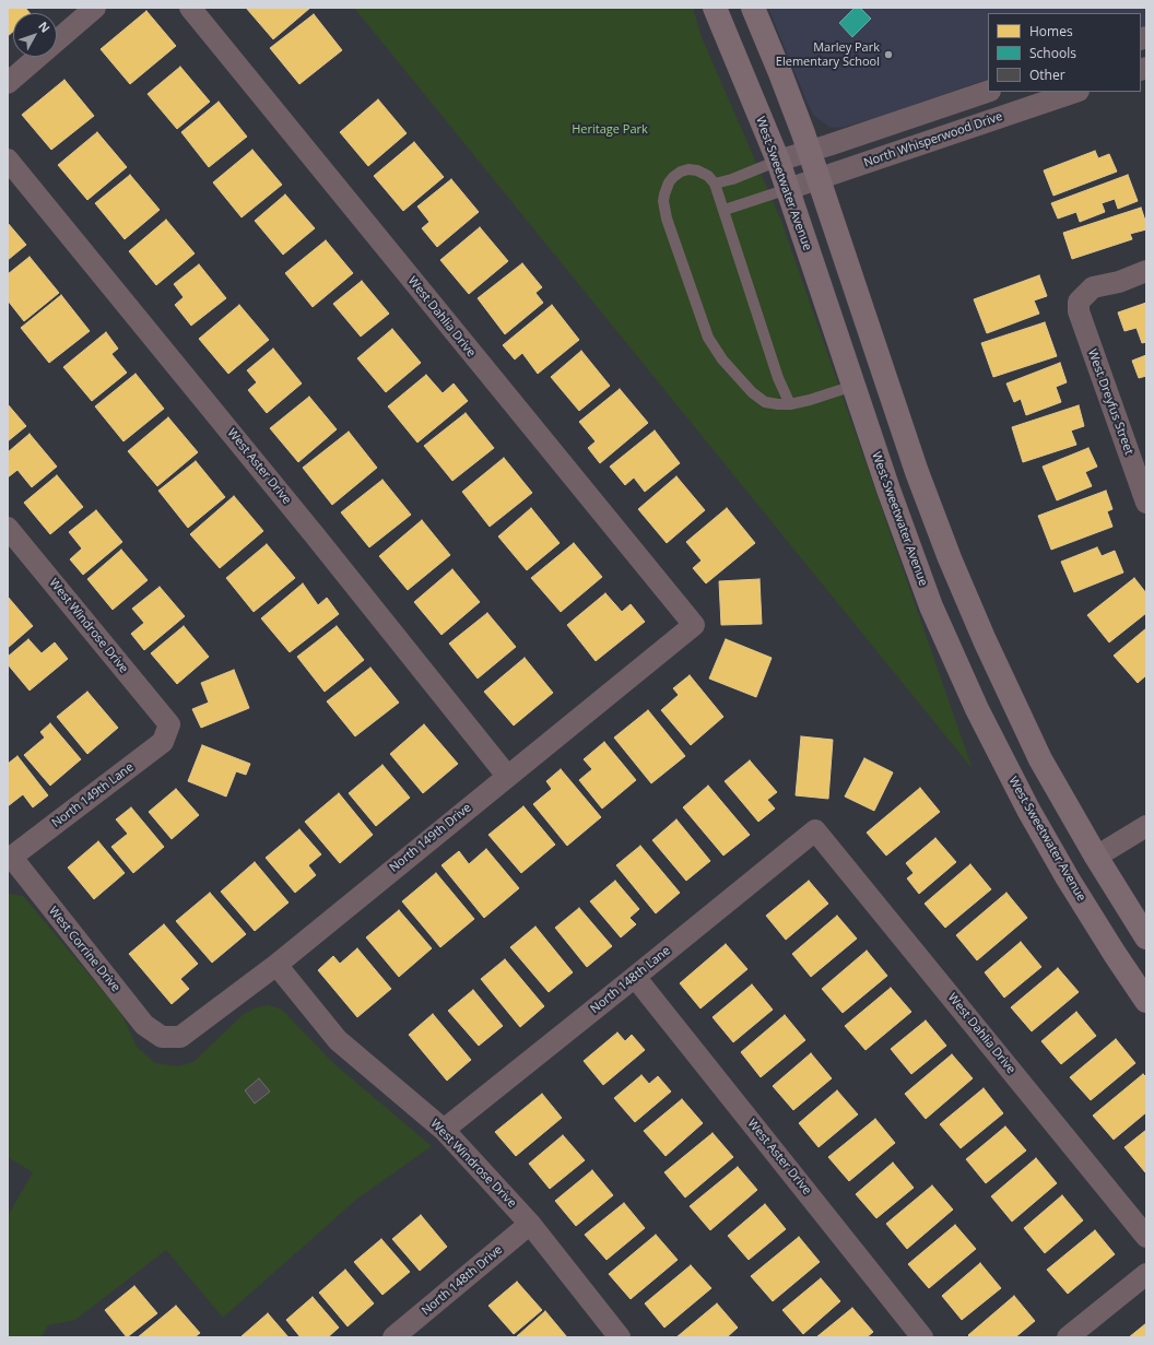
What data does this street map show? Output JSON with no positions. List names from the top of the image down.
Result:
{
  "streets": {
    "street": [
      "North Whisperwood Drive",
      "West Sweetwater Avenue",
      "West Dahlia Drive",
      "West Dreyfus Street",
      "West Aster Drive",
      "West Windrose Drive",
      "North 149th Lane",
      "North 149th Drive",
      "West Corrine Drive",
      "North 148th Lane",
      "North 148th Drive"
    ]
  },
  "crossings": [
    ["North Whisperwood Drive", "West Sweetwater Avenue"],
    ["West Dahlia Drive", "North 149th Drive"],
    ["West Dahlia Drive", "North 148th Lane"],
    ["West Aster Drive", "North 149th Drive"],
    ["West Aster Drive", "North 148th Lane"],
    ["West Windrose Drive", "North 149th Lane"],
    ["West Windrose Drive", "North 149th Drive"],
    ["West Windrose Drive", "North 148th Lane"],
    ["West Windrose Drive", "North 148th Drive"],
    ["North 149th Lane", "West Corrine Drive"],
    ["North 149th Drive", "West Corrine Drive"]
  ],
  "parks": ["Heritage Park"],
  "places": ["Marley Park Elementary School"],
  "legend": ["Homes", "Schools", "Other"],
  "north": "top right"
}
